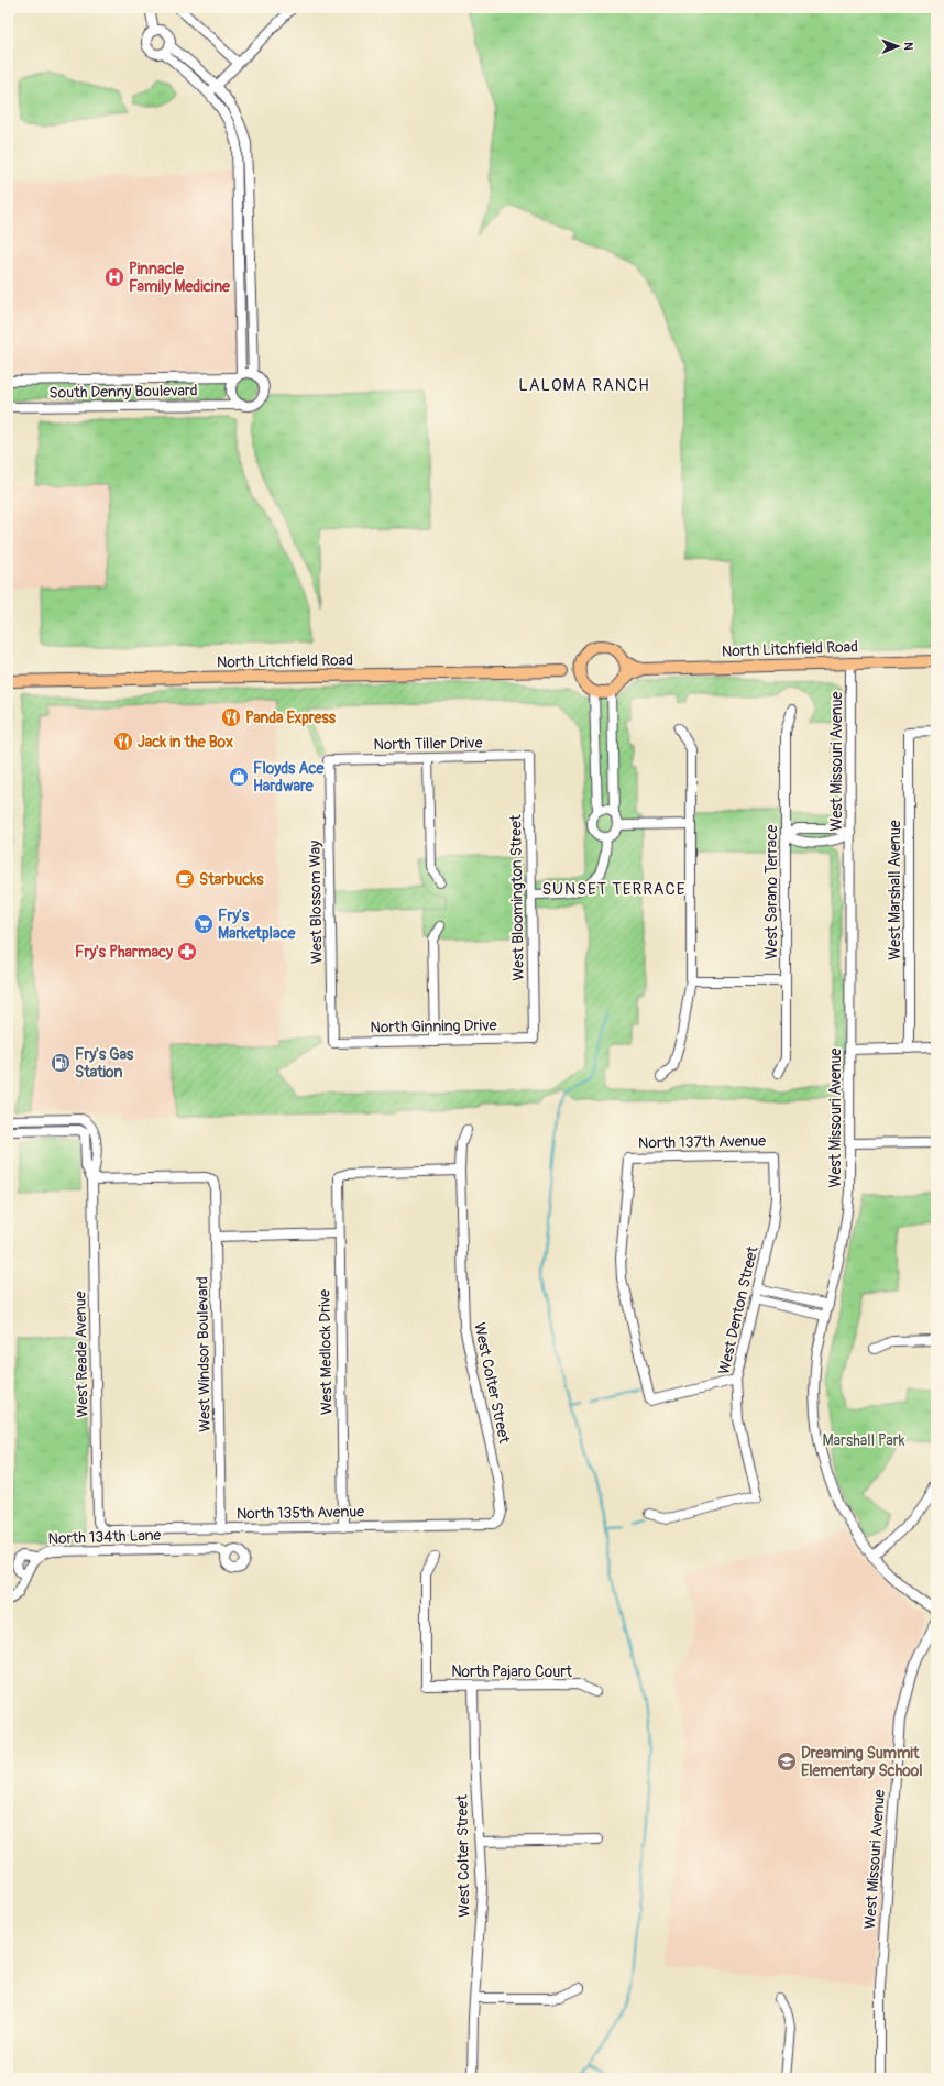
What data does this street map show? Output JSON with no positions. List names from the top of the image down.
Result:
{
  "streets": {
    "main road": ["North Litchfield Road"],
    "street": [
      "South Denny Boulevard",
      "North Tiller Drive",
      "West Missouri Avenue",
      "West Marshall Avenue",
      "West Sarano Terrace",
      "West Bloomington Street",
      "West Blossom Way",
      "North Ginning Drive",
      "North 137th Avenue",
      "West Denton Street",
      "West Medlock Drive",
      "West Reade Avenue",
      "West Windsor Boulevard",
      "West Colter Street",
      "North 135th Avenue",
      "North 134th Lane",
      "North Pajaro Court"
    ]
  },
  "crossings": [
    ["North Litchfield Road", "West Missouri Avenue"],
    ["North Tiller Drive", "West Bloomington Street"],
    ["North Tiller Drive", "West Blossom Way"],
    ["West Bloomington Street", "North Ginning Drive"],
    ["West Blossom Way", "North Ginning Drive"],
    ["North 137th Avenue", "West Denton Street"],
    ["West Medlock Drive", "West Colter Street"],
    ["West Medlock Drive", "North 135th Avenue"],
    ["West Reade Avenue", "West Windsor Boulevard"],
    ["West Reade Avenue", "North 135th Avenue"],
    ["West Windsor Boulevard", "North 135th Avenue"],
    ["West Colter Street", "North 135th Avenue"],
    ["West Colter Street", "North Pajaro Court"]
  ],
  "districts": ["LALOMA RANCH", "SUNSET TERRACE"],
  "parks": ["Marshall Park"],
  "places": {
    "hospital": ["Pinnacle Family Medicine"],
    "restaurant": ["Panda Express", "Jack in the Box"],
    "shop": ["Floyds Ace Hardware"],
    "cafe": ["Starbucks"],
    "supermarket": ["Fry's Marketplace"],
    "pharmacy": ["Fry's Pharmacy"],
    "fuel station": ["Fry's Gas Station"],
    "school or university": ["Dreaming Summit Elementary School"]
  },
  "north": "right"
}
